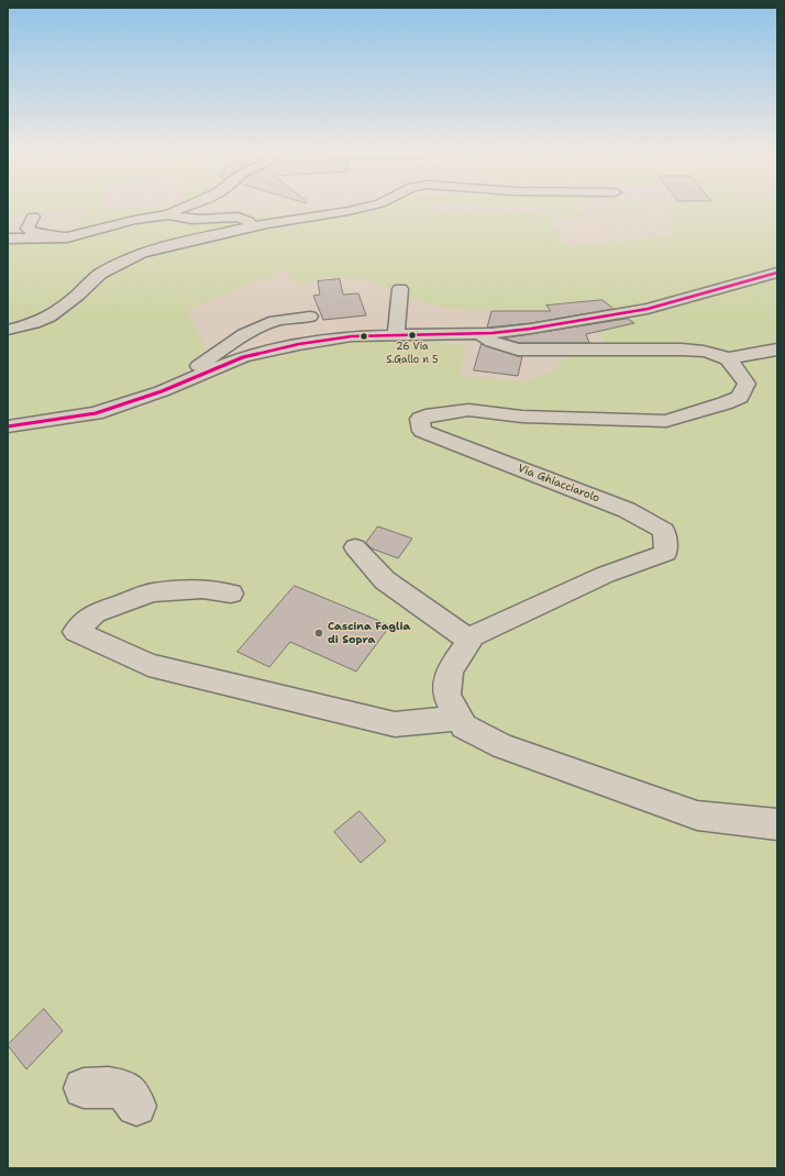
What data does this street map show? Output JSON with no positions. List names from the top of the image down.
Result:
{
  "streets": {
    "street": ["Via Ghiacciarolo"]
  },
  "places": ["26 Via S.Gallo n 5", "Cascina Faglia di Sopra"]
}
